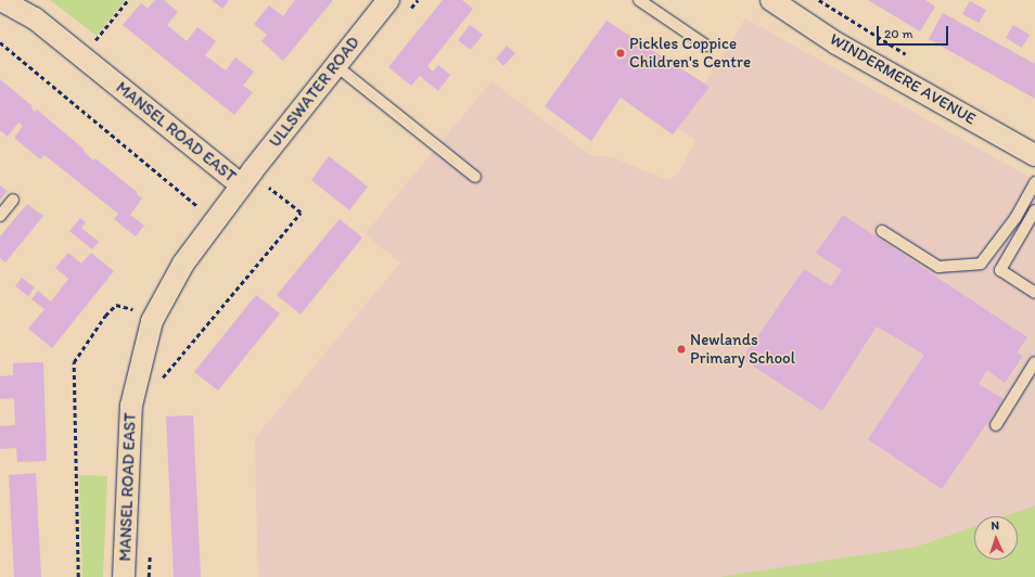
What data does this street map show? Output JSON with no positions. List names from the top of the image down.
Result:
{
  "streets": {
    "street": ["WINDERMERE AVENUE", "ULLSWATER ROAD", "MANSEL ROAD EAST"]
  },
  "crossings": [
    ["ULLSWATER ROAD", "MANSEL ROAD EAST"]
  ],
  "places": ["Pickles Coppice Children's Centre", "Newlands Primary School"],
  "scale_bar": "20 m",
  "north": "top"
}
